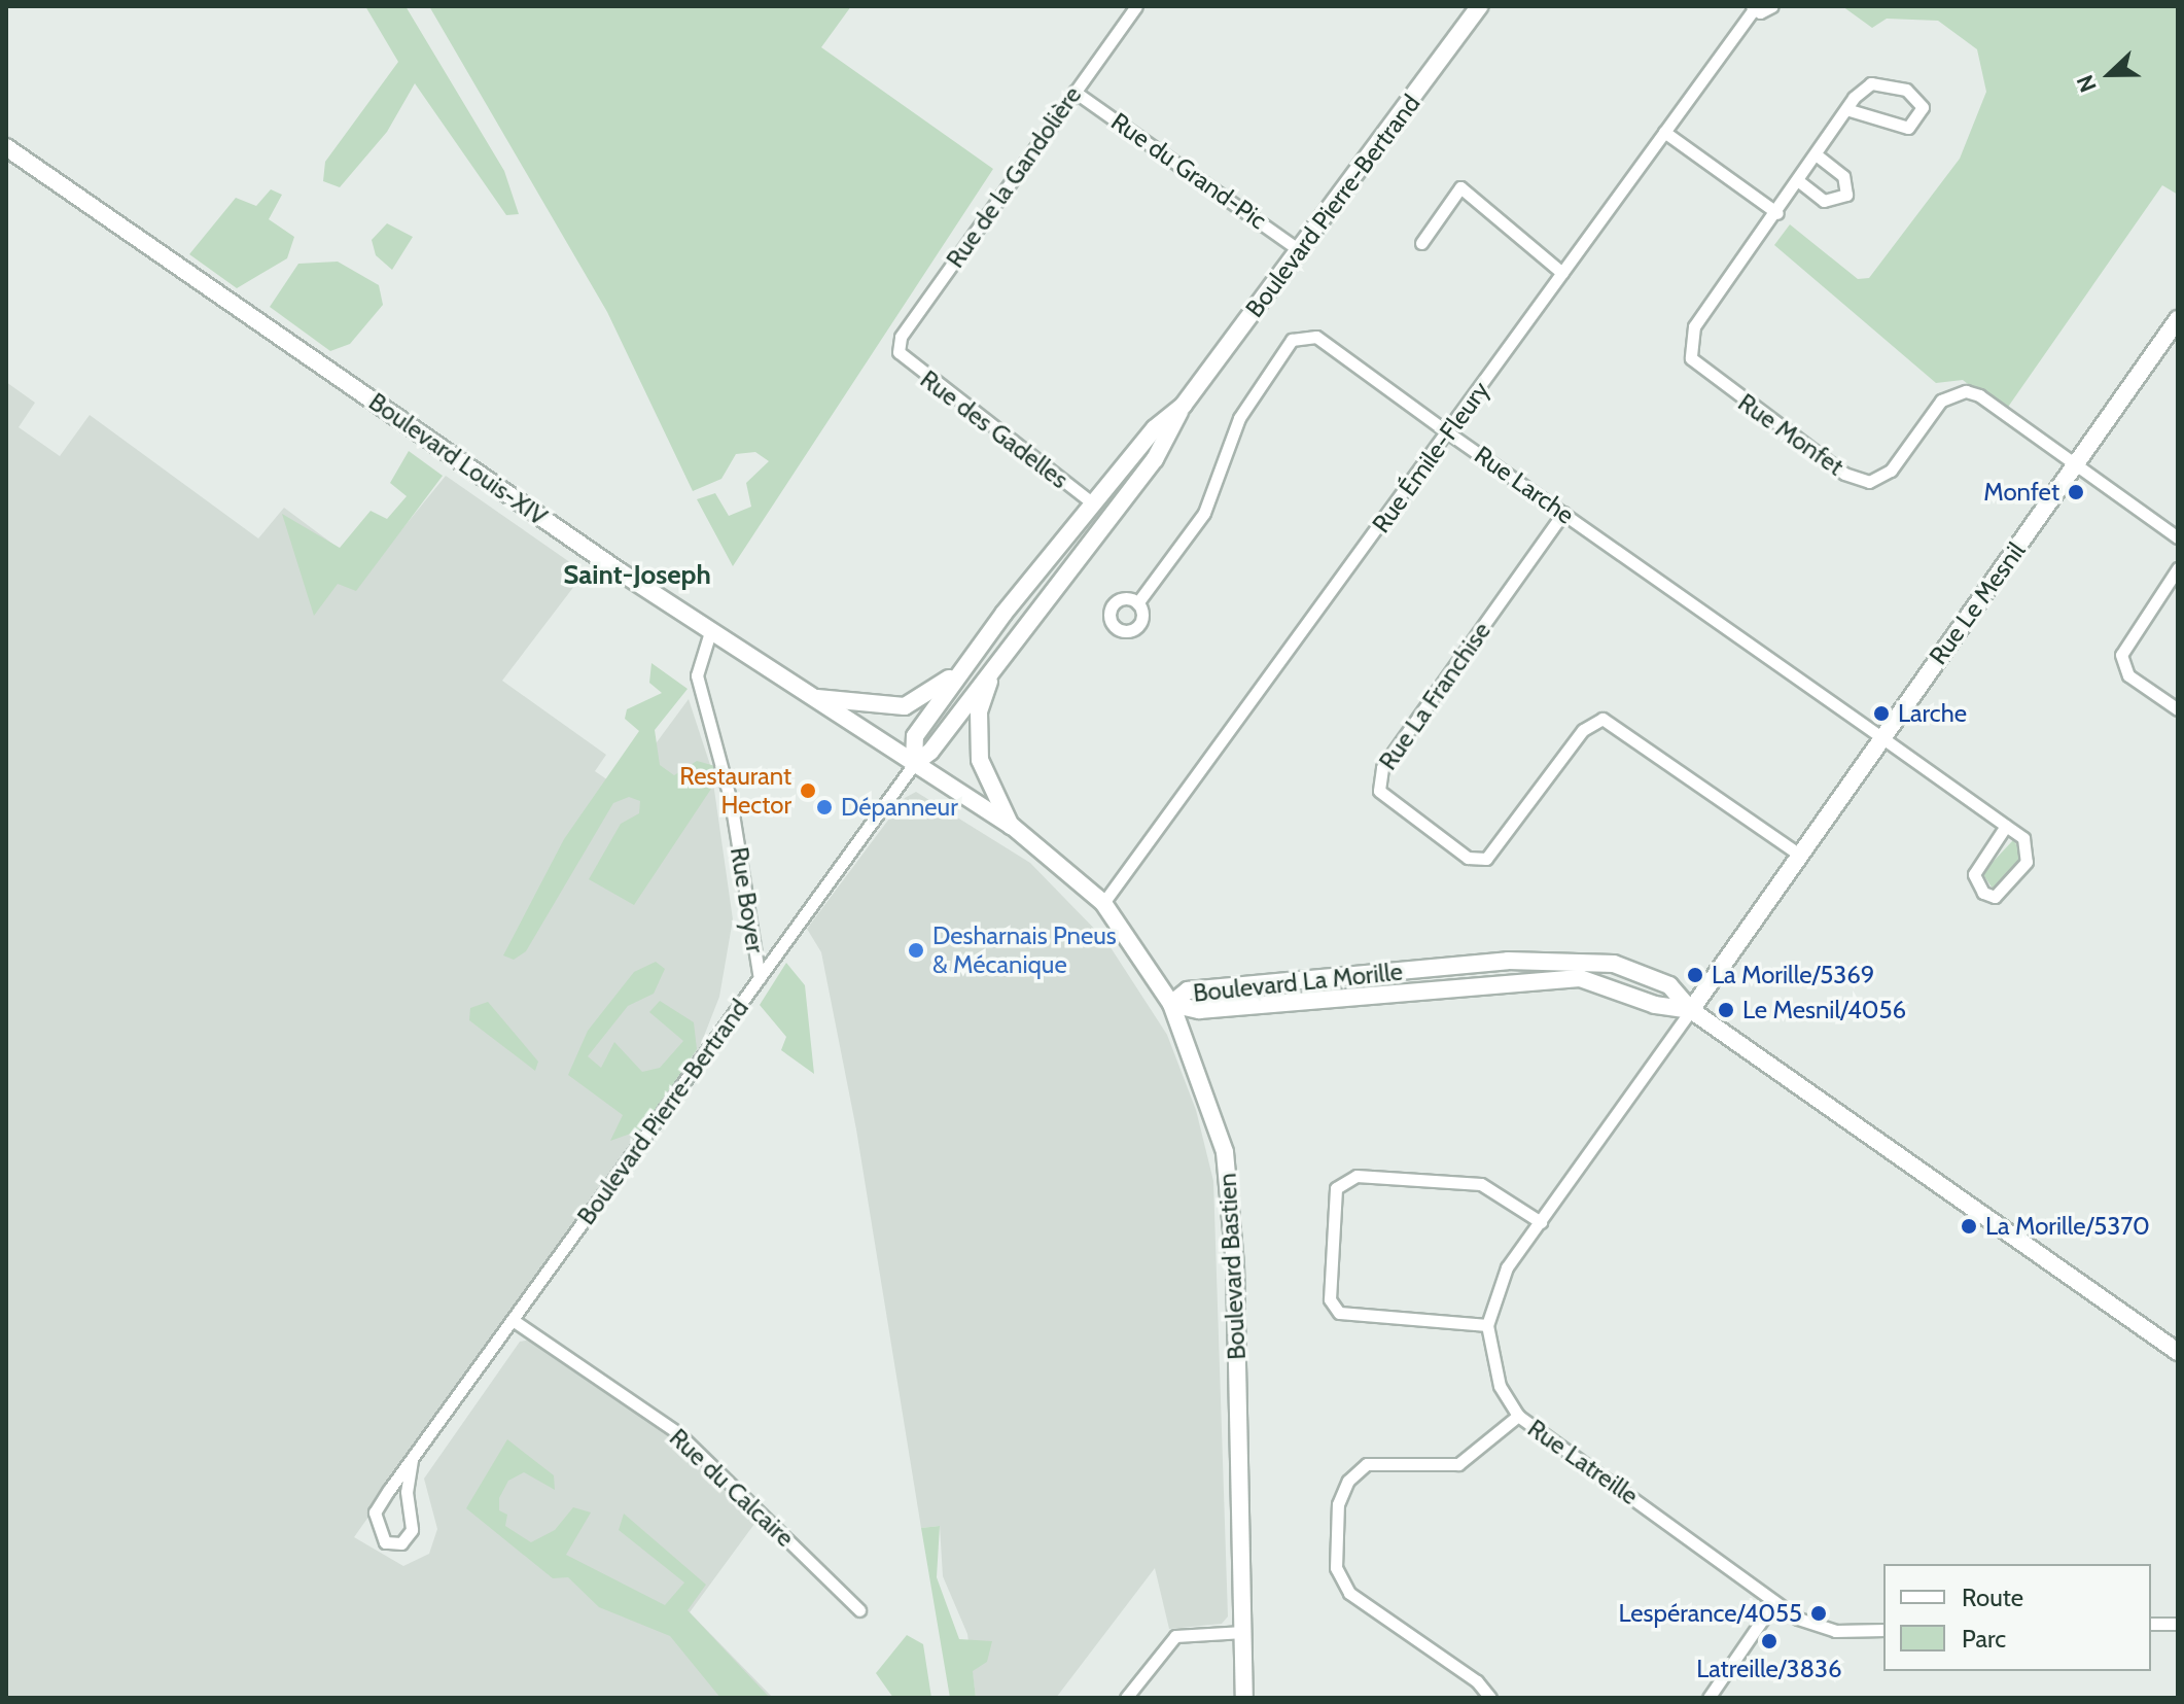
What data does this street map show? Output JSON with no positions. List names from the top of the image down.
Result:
{
  "streets": {
    "main road": [
      "Boulevard Pierre-Bertrand",
      "Boulevard Louis-XIV",
      "Rue Le Mesnil",
      "Boulevard La Morille",
      "Boulevard Bastien"
    ],
    "street": [
      "Rue du Grand-Pic",
      "Rue de la Gandolière",
      "Rue des Gadelles",
      "Rue Monfet",
      "Rue Émile-Fleury",
      "Rue Larche",
      "Rue La Franchise",
      "Rue Boyer",
      "Rue Latreille",
      "Rue du Calcaire"
    ]
  },
  "crossings": [
    ["Rue du Grand-Pic", "Rue de la Gandolière"],
    ["Rue du Grand-Pic", "Boulevard Pierre-Bertrand"],
    ["Rue de la Gandolière", "Rue des Gadelles"],
    ["Boulevard Pierre-Bertrand", "Rue des Gadelles"],
    ["Boulevard Pierre-Bertrand", "Boulevard Louis-XIV"],
    ["Boulevard Pierre-Bertrand", "Rue Boyer"],
    ["Boulevard Pierre-Bertrand", "Boulevard Bastien"],
    ["Boulevard Pierre-Bertrand", "Rue du Calcaire"],
    ["Rue Monfet", "Rue Le Mesnil"],
    ["Rue Émile-Fleury", "Rue Larche"],
    ["Rue Émile-Fleury", "Boulevard Bastien"],
    ["Boulevard Louis-XIV", "Rue Boyer"],
    ["Boulevard Louis-XIV", "Boulevard Bastien"],
    ["Rue Larche", "Rue Le Mesnil"],
    ["Rue Larche", "Rue La Franchise"],
    ["Rue Le Mesnil", "Rue La Franchise"],
    ["Rue Le Mesnil", "Boulevard La Morille"],
    ["Boulevard La Morille", "Boulevard Bastien"]
  ],
  "districts": ["Saint-Joseph"],
  "places": [
    "Monfet",
    "Larche",
    "Restaurant Hector",
    "Dépanneur",
    "Desharnais Pneus & Mécanique",
    "La Morille/5369",
    "Le Mesnil/4056",
    "La Morille/5370",
    "Lespérance/4055",
    "Latreille/3836"
  ],
  "legend": ["Route", "Parc"],
  "north": "left"
}
